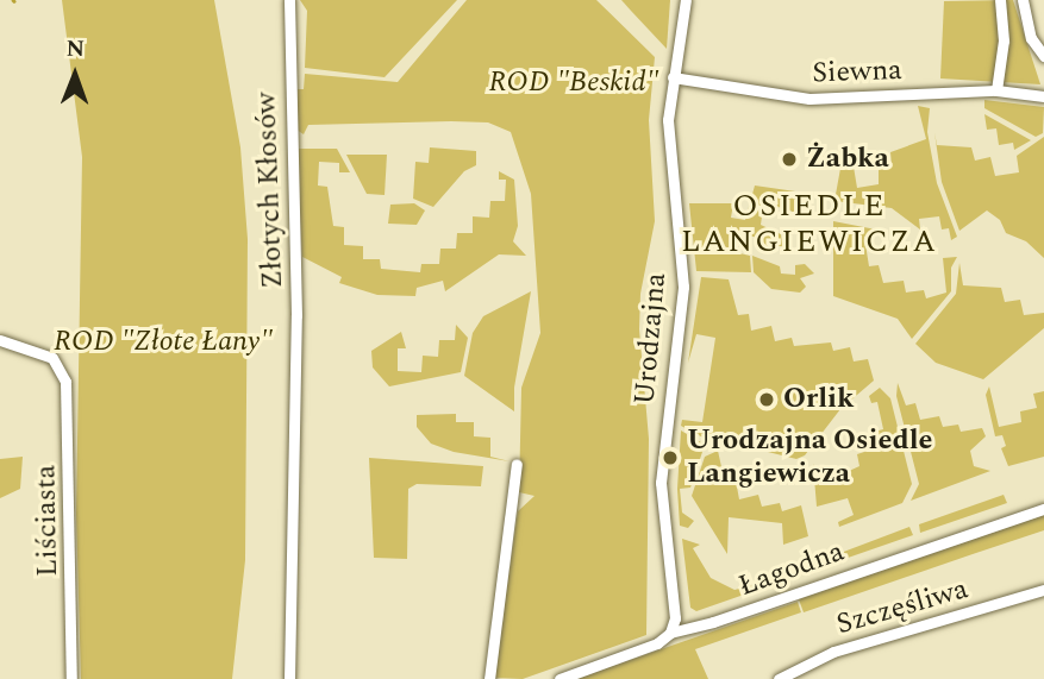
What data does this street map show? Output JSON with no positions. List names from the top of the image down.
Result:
{
  "streets": {
    "street": [
      "Siewna",
      "Złotych Kłosów",
      "Urodzajna",
      "Liściasta",
      "Łagodna",
      "Szczęśliwa"
    ]
  },
  "crossings": [
    ["Siewna", "Urodzajna"],
    ["Urodzajna", "Łagodna"]
  ],
  "districts": ["OSIEDLE LANGIEWICZA"],
  "parks": ["ROD \"Beskid\"", "ROD \"Złote Łany\""],
  "places": ["Żabka", "Orlik", "Urodzajna Osiedle Langiewicza"],
  "north": "top"
}
